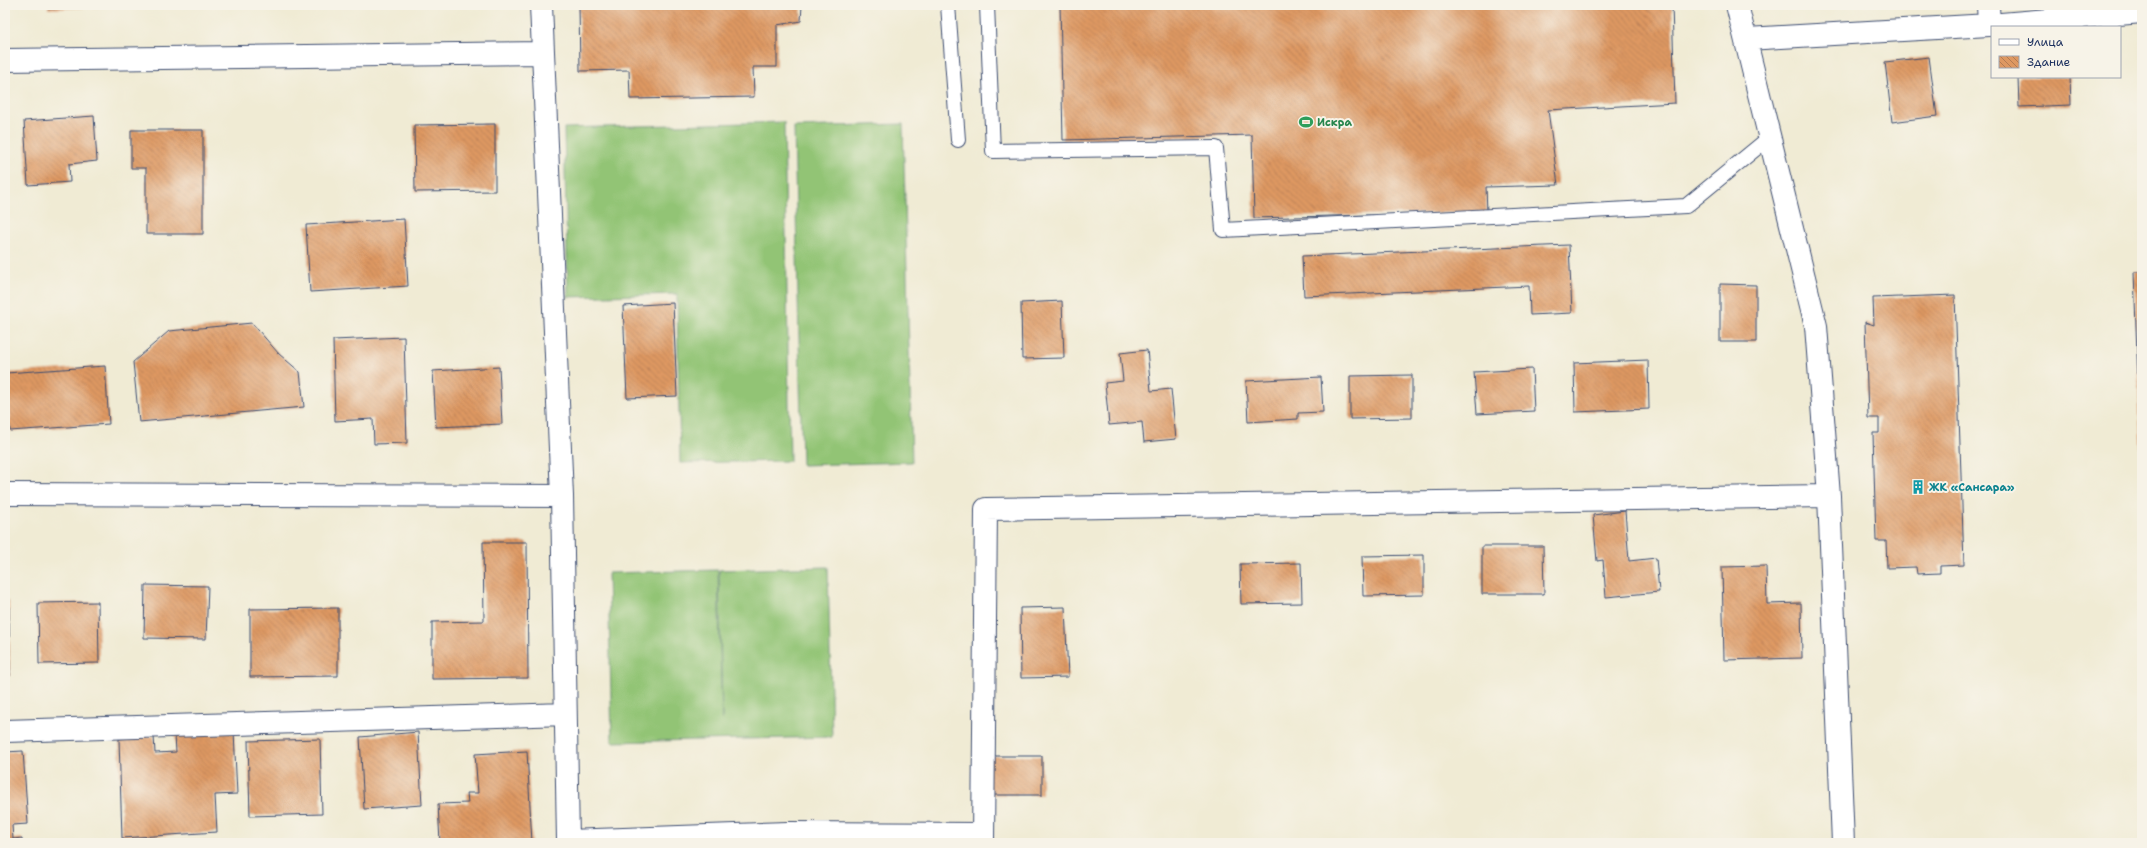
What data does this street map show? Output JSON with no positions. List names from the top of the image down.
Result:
{
  "places": {
    "sports": ["Искра"],
    "building": ["ЖК «Сансара»"]
  },
  "legend": ["Улица", "Здание"]
}
